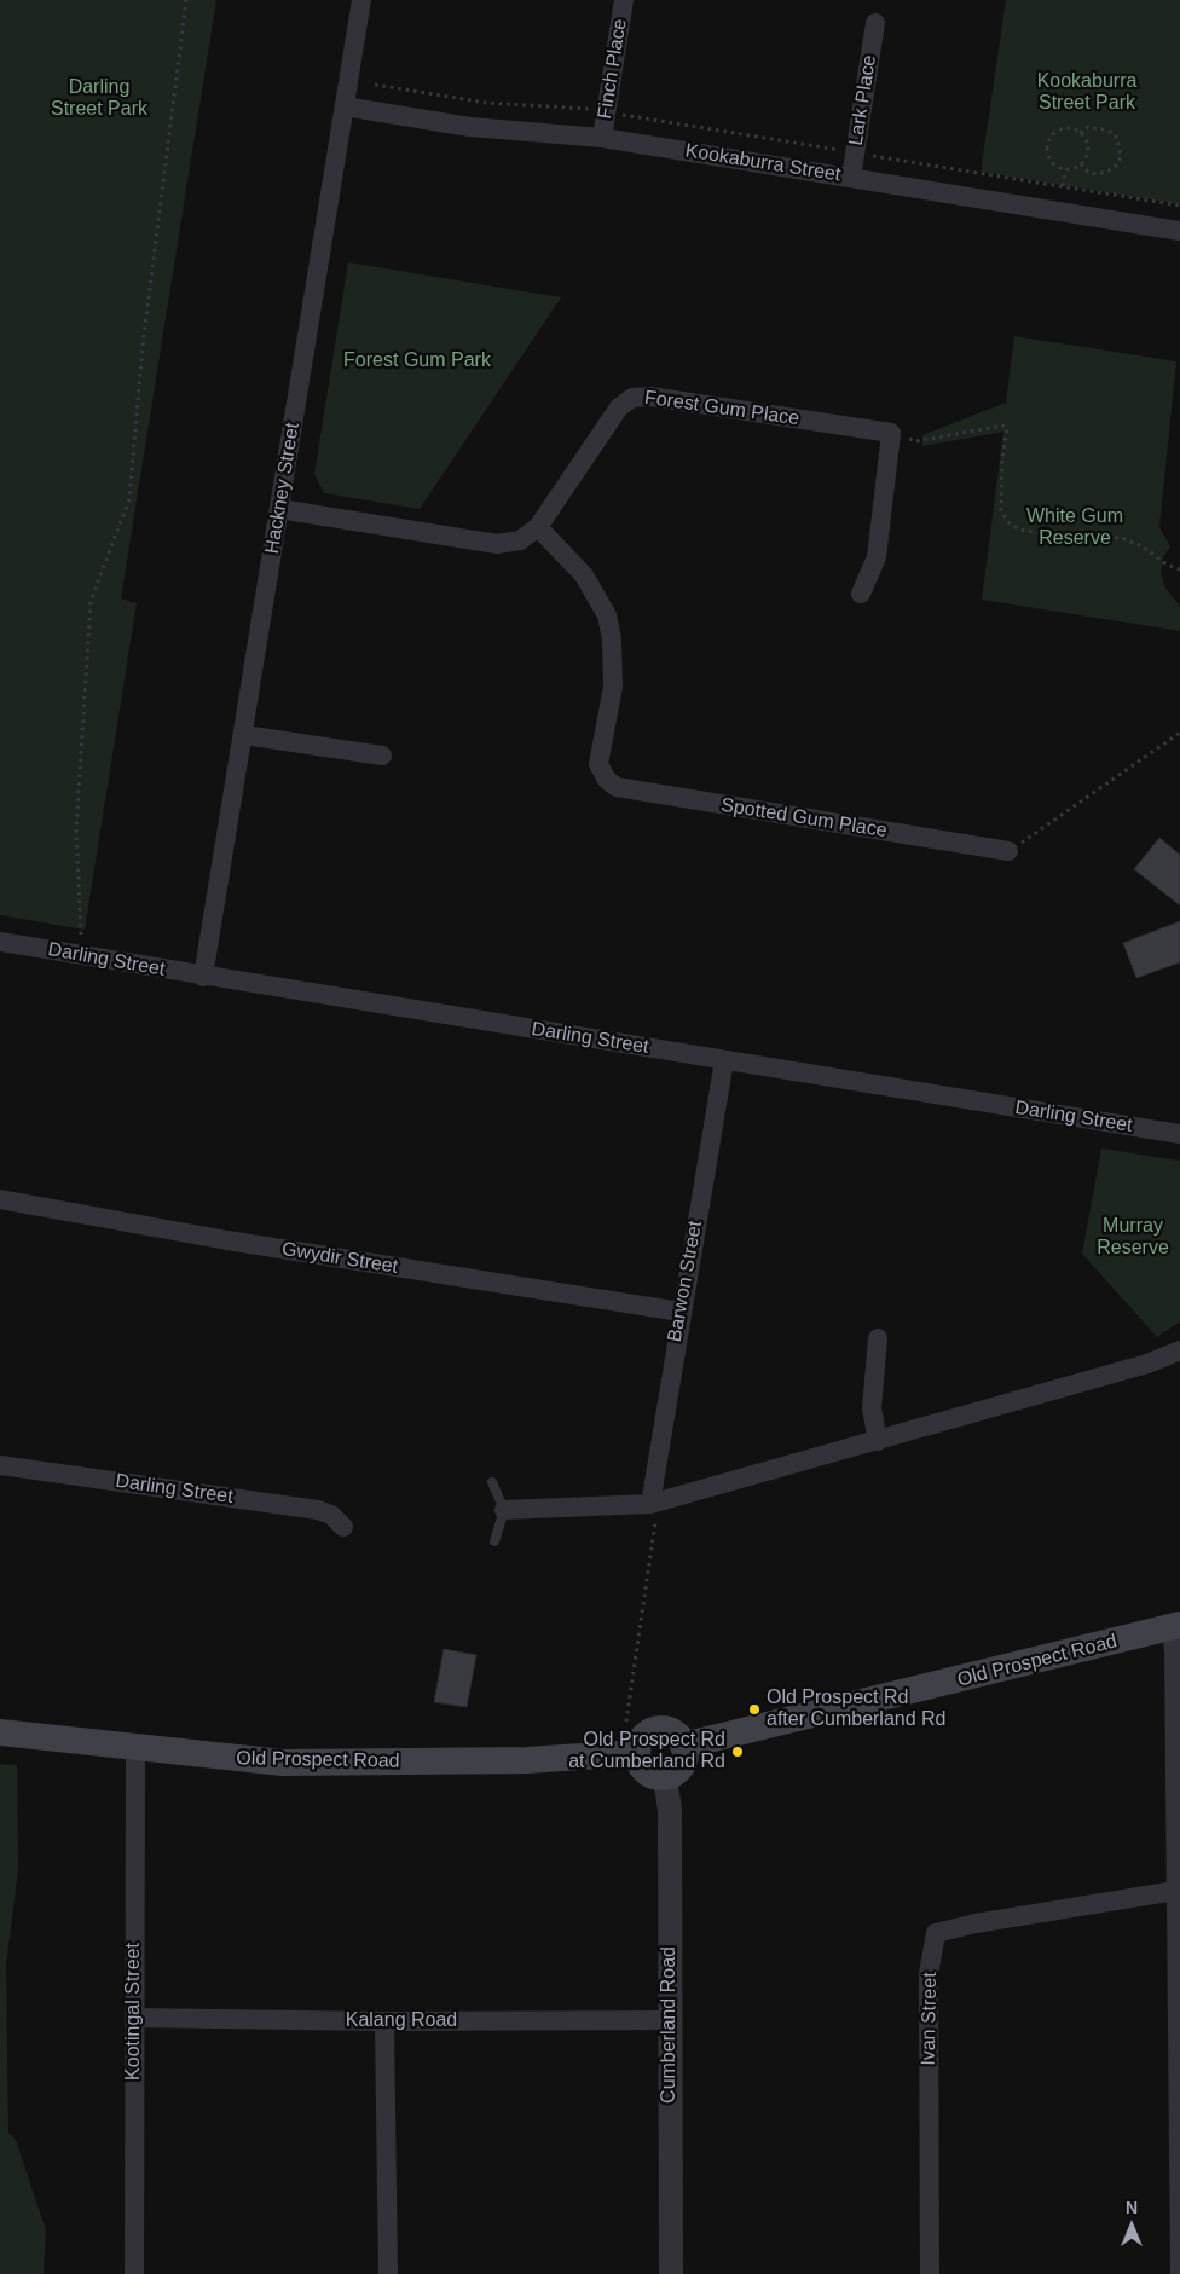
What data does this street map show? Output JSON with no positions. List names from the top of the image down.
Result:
{
  "streets": {
    "main road": ["Old Prospect Road"],
    "street": [
      "Finch Place",
      "Lark Place",
      "Kookaburra Street",
      "Forest Gum Place",
      "Hackney Street",
      "Spotted Gum Place",
      "Darling Street",
      "Gwydir Street",
      "Barwon Street",
      "Kootingal Street",
      "Ivan Street",
      "Kalang Road",
      "Cumberland Road"
    ]
  },
  "crossings": [
    ["Finch Place", "Kookaburra Street"],
    ["Lark Place", "Kookaburra Street"],
    ["Kookaburra Street", "Hackney Street"],
    ["Forest Gum Place", "Hackney Street"],
    ["Forest Gum Place", "Spotted Gum Place"],
    ["Hackney Street", "Darling Street"],
    ["Darling Street", "Barwon Street"],
    ["Gwydir Street", "Barwon Street"],
    ["Old Prospect Road", "Kootingal Street"],
    ["Old Prospect Road", "Cumberland Road"],
    ["Kootingal Street", "Kalang Road"],
    ["Kalang Road", "Cumberland Road"]
  ],
  "parks": [
    "Kookaburra Street Park",
    "Darling Street Park",
    "Forest Gum Park",
    "White Gum Reserve",
    "Murray Reserve"
  ],
  "places": ["Old Prospect Rd after Cumberland Rd", "Old Prospect Rd at Cumberland Rd"],
  "north": "top"
}
